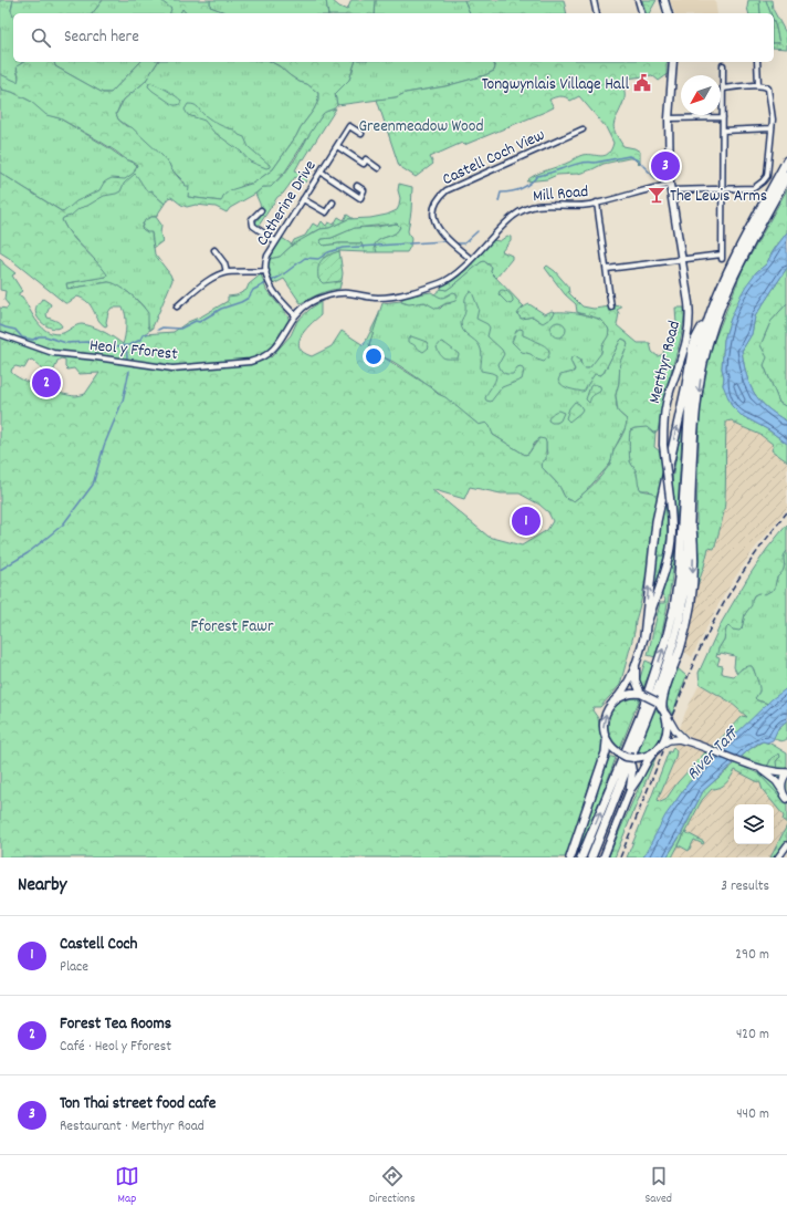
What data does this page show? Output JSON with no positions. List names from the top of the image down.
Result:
{
  "streets": {
    "main road": ["Merthyr Road"],
    "street": [
      "Castell Coch View",
      "Mill Road",
      "Catherine Drive",
      "Heol y Fforest"
    ]
  },
  "crossings": [
    ["Castell Coch View", "Mill Road"],
    ["Mill Road", "Catherine Drive"],
    ["Mill Road", "Heol y Fforest"],
    ["Mill Road", "Merthyr Road"],
    ["Catherine Drive", "Heol y Fforest"]
  ],
  "water": ["River Taff"],
  "parks": ["Greenmeadow Wood", "Fforest Fawr"],
  "places": {
    "public building": ["Tongwynlais Village Hall"],
    "bar": ["The Lewis Arms"]
  },
  "north": "bottom left",
  "page": {
    "search": "Search here",
    "pins": ["3", "2", "1"],
    "heading": ["Nearby", "3 results"],
    "list": [
      {
        "mark": "1",
        "name": "Castell Coch",
        "note": "Place",
        "value": "290 m"
      },
      {
        "mark": "2",
        "name": "Forest Tea Rooms",
        "note": "Café · Heol y Fforest",
        "value": "420 m"
      },
      {
        "mark": "3",
        "name": "Ton Thai street food cafe",
        "note": "Restaurant · Merthyr Road",
        "value": "440 m"
      }
    ],
    "nav": ["Map", "Directions", "Saved"]
  }
}
